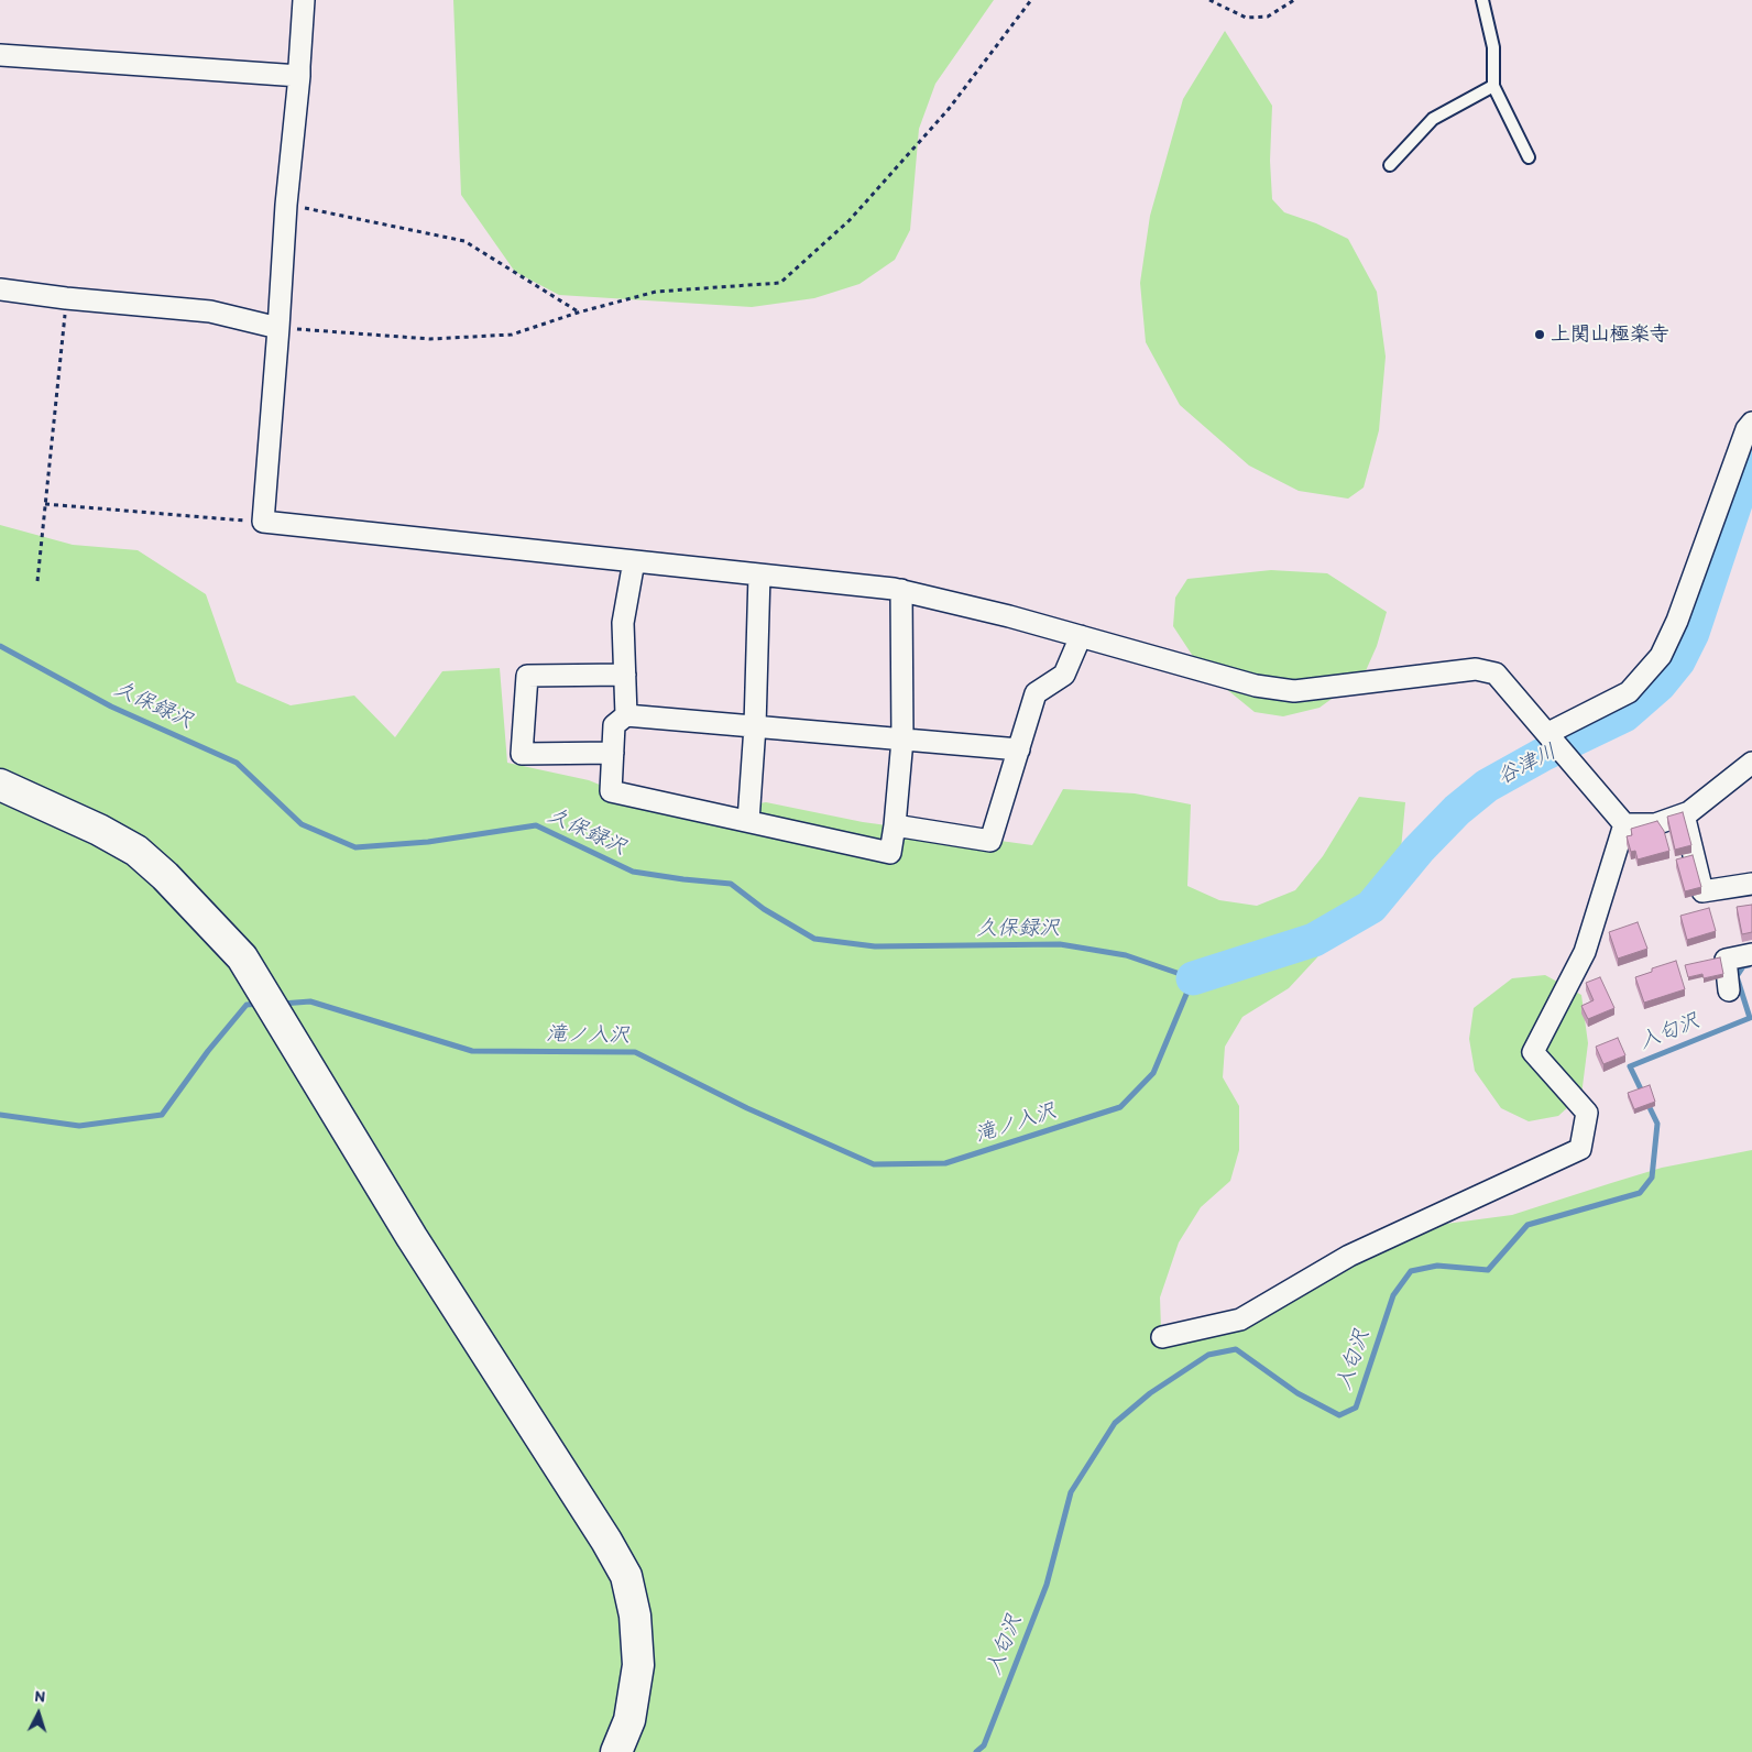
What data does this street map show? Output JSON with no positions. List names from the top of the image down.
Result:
{
  "water": [
    "久保録沢",
    "谷津川",
    "入匂沢",
    "滝ノ入沢"
  ],
  "places": ["上関山極楽寺"],
  "north": "top"
}
